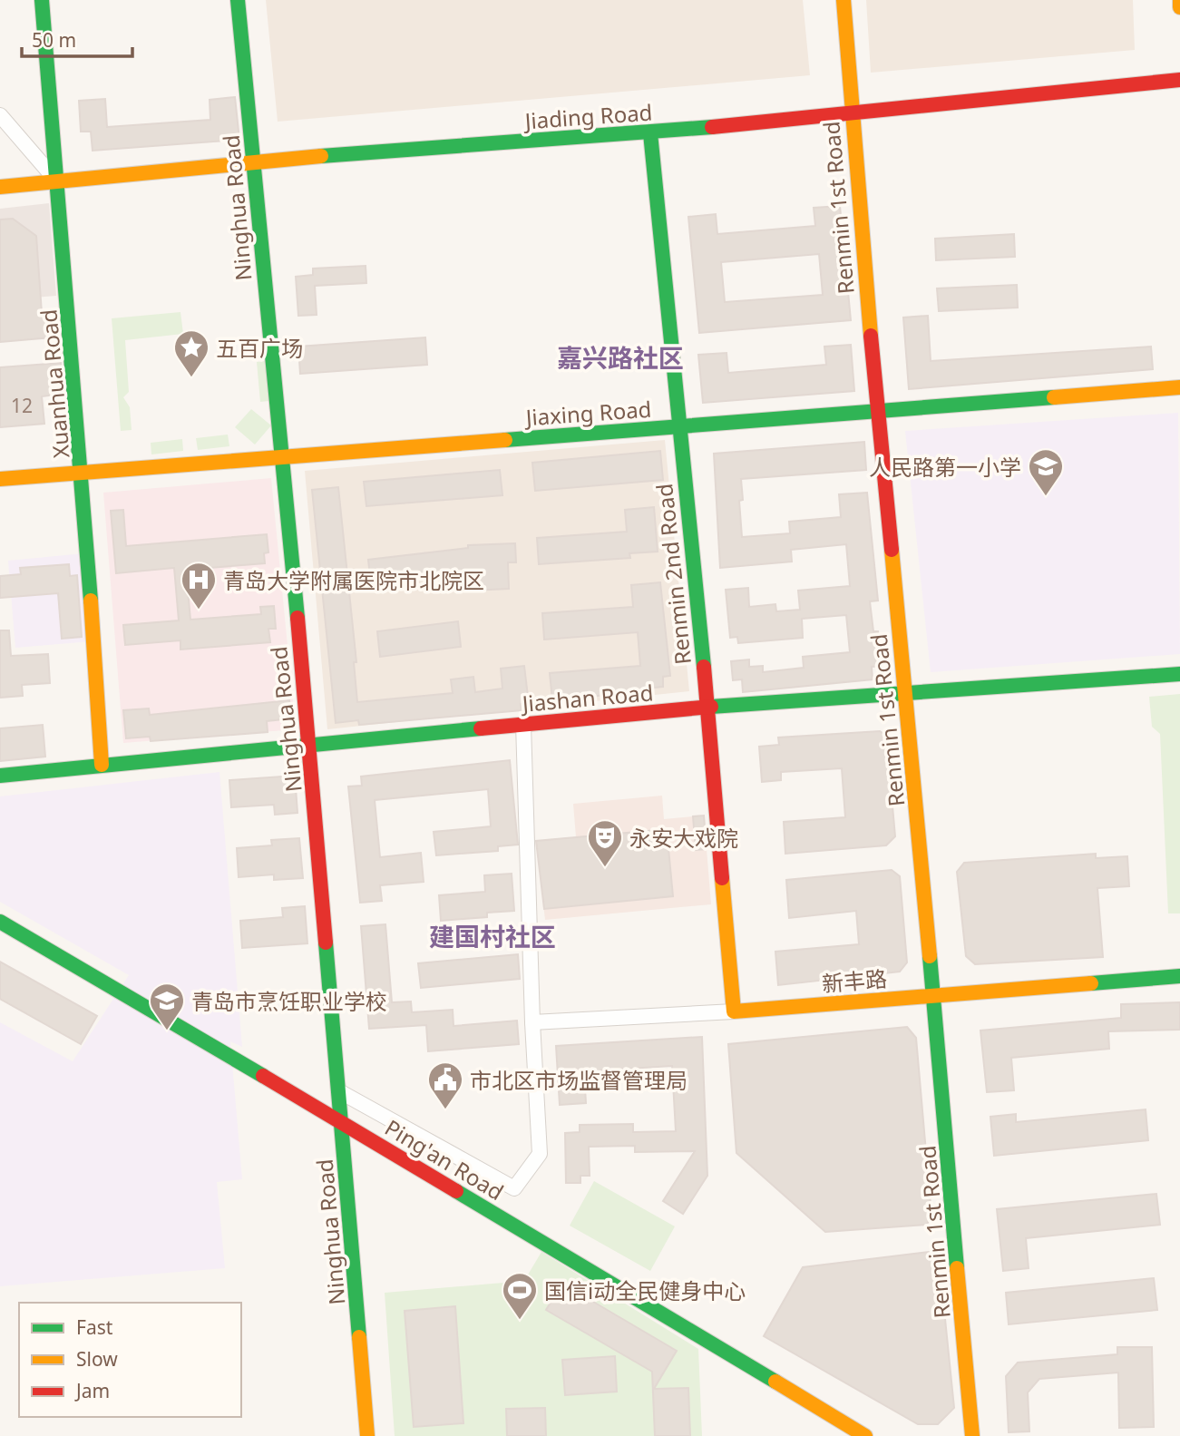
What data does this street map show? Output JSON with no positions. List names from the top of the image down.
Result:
{
  "streets": {
    "street": [
      "Jiading Road",
      "Ninghua Road",
      "Renmin 1st Road",
      "Xuanhua Road",
      "Jiaxing Road",
      "Renmin 2nd Road",
      "Jiashan Road",
      "新丰路",
      "Ping'an Road"
    ]
  },
  "crossings": [
    ["Jiading Road", "Ninghua Road"],
    ["Jiading Road", "Renmin 1st Road"],
    ["Jiading Road", "Xuanhua Road"],
    ["Jiading Road", "Renmin 2nd Road"],
    ["Ninghua Road", "Jiaxing Road"],
    ["Ninghua Road", "Jiashan Road"],
    ["Ninghua Road", "Ping'an Road"],
    ["Renmin 1st Road", "Jiaxing Road"],
    ["Renmin 1st Road", "Jiashan Road"],
    ["Renmin 1st Road", "新丰路"],
    ["Xuanhua Road", "Jiaxing Road"],
    ["Xuanhua Road", "Jiashan Road"],
    ["Jiaxing Road", "Renmin 2nd Road"],
    ["Renmin 2nd Road", "Jiashan Road"],
    ["Renmin 2nd Road", "新丰路"]
  ],
  "districts": ["嘉兴路社区", "建国村社区"],
  "places": {
    "place": ["五百广场"],
    "school or university": ["人民路第一小学", "青岛市烹饪职业学校"],
    "hospital": ["青岛大学附属医院市北院区"],
    "theatre": ["永安大戏院"],
    "public building": ["市北区市场监督管理局"],
    "sports": ["国信i动全民健身中心"]
  },
  "house_numbers": ["12"],
  "legend": ["Fast", "Slow", "Jam"],
  "scale_bar": "50 m"
}
